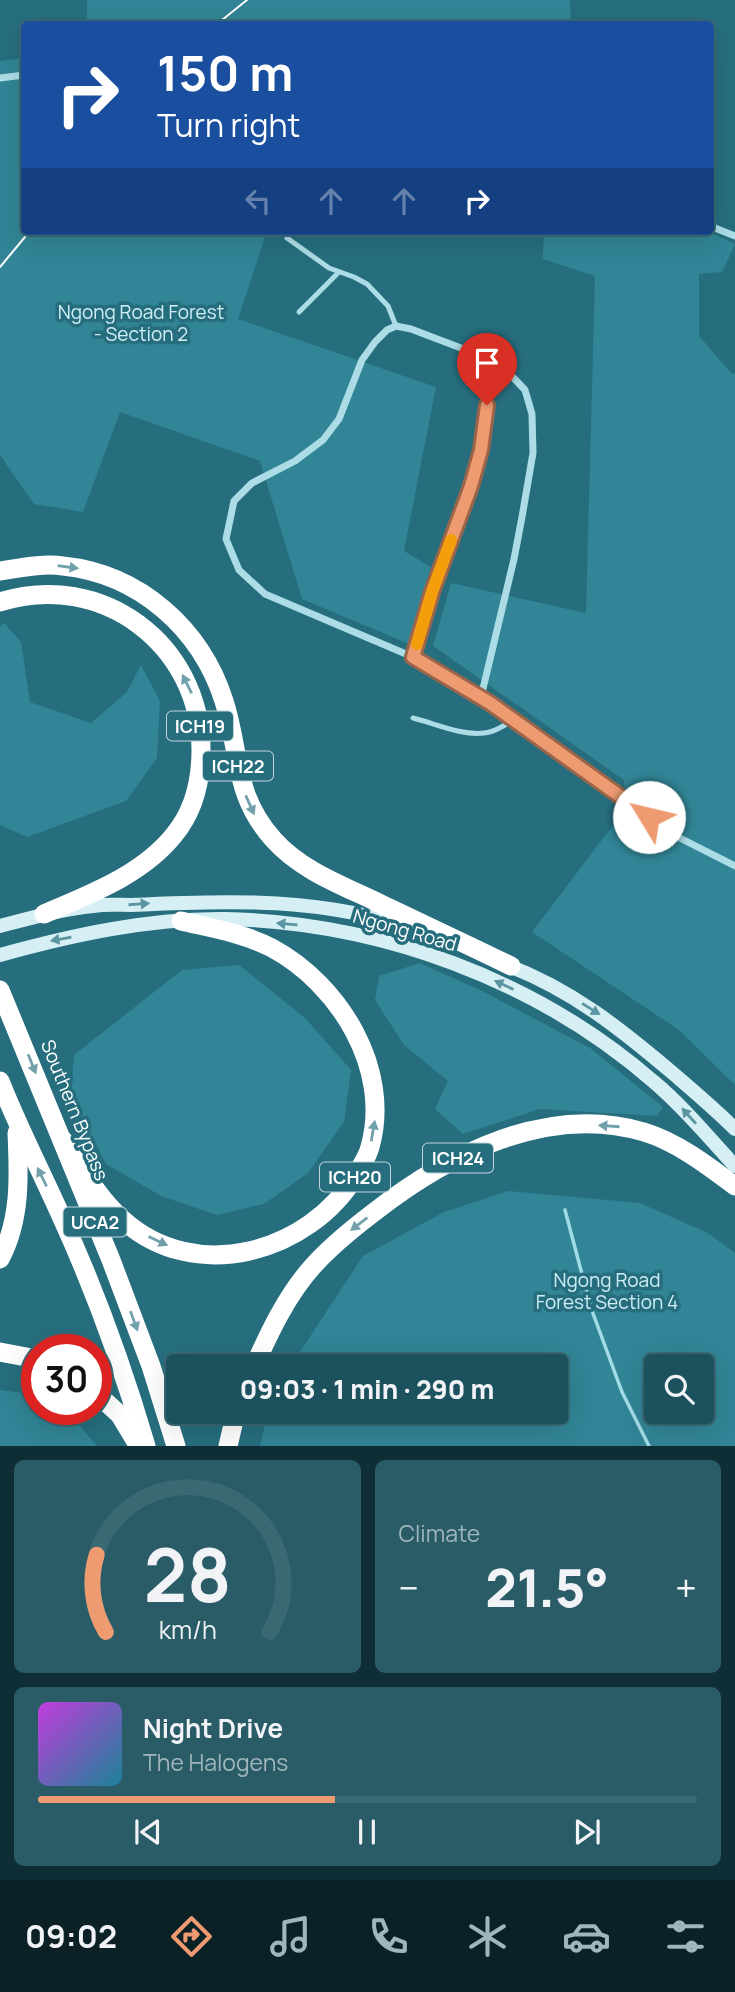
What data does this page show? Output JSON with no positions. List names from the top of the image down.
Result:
{
  "streets": {
    "highway": [
      "ICH19",
      "ICH22",
      "Southern Bypass",
      "ICH24",
      "ICH20",
      "UCA2"
    ],
    "main road": ["Ngong Road"]
  },
  "crossings": [
    ["ICH19", "Ngong Road"],
    ["ICH22", "Ngong Road"],
    ["Ngong Road", "ICH20"],
    ["Southern Bypass", "ICH20"]
  ],
  "parks": ["Ngong Road Forest - Section 2", "Ngong Road Forest Section 4"],
  "page": {
    "turn": ["150 m", "Turn right"],
    "limit": "30",
    "trip": "09:03 · 1 min · 290 m",
    "tile": "Climate",
    "heat": ["−", "21.5°", "+"],
    "song": ["Night Drive", "The Halogens"],
    "tabs": "09:02",
    "gauge": ["28", "km/h"]
  }
}
